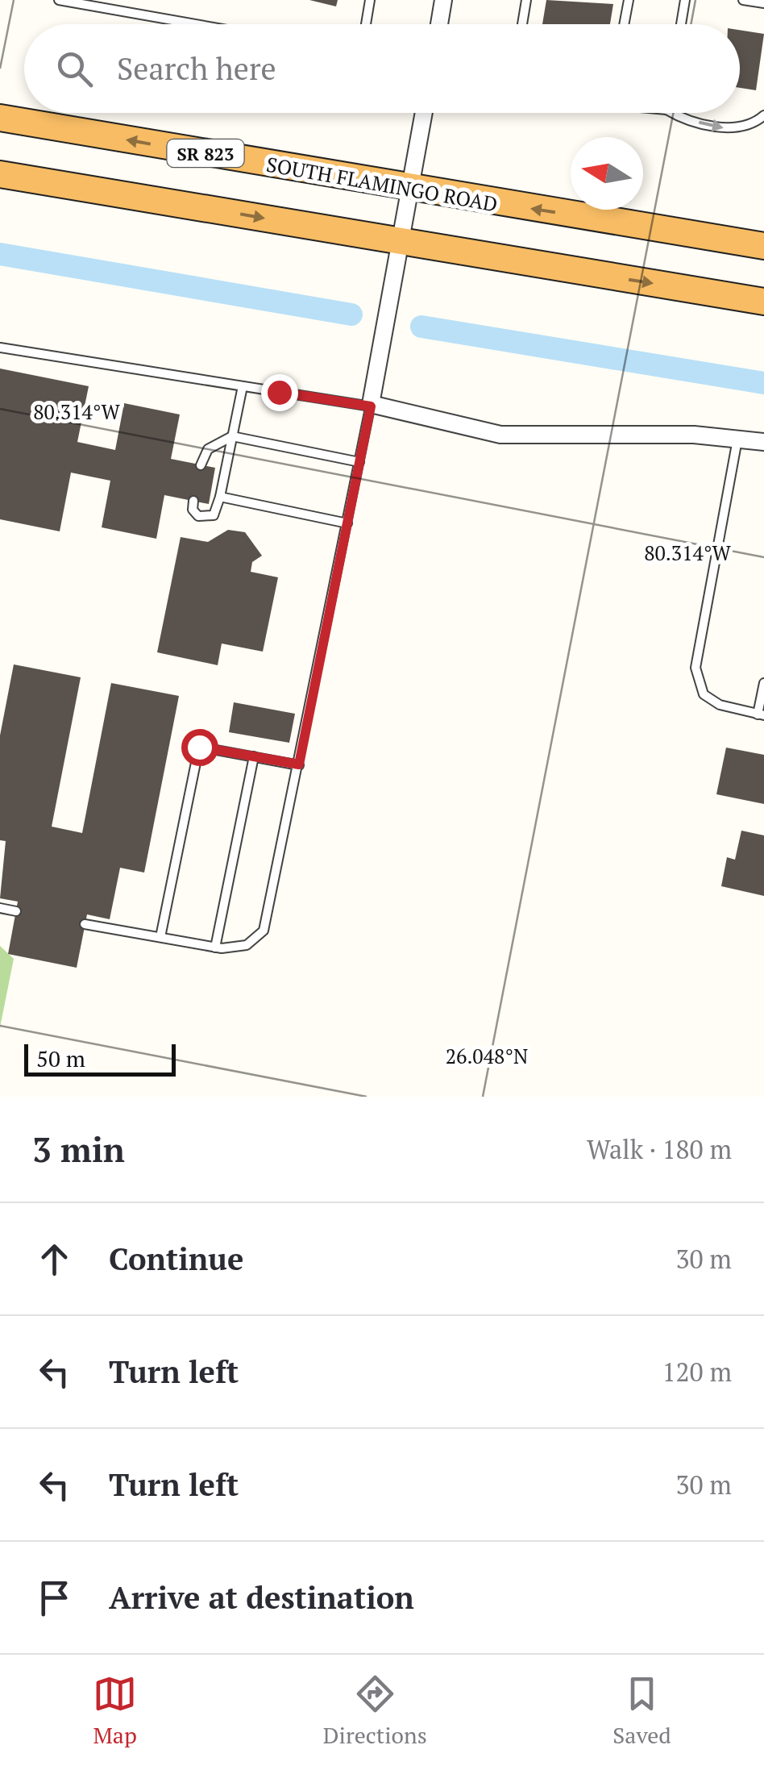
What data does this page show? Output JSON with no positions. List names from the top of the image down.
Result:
{
  "streets": {
    "highway": ["SR 823", "SOUTH FLAMINGO ROAD"]
  },
  "scale_bar": "50 m",
  "north": "left",
  "page": {
    "search": "Search here",
    "scale": "50 m",
    "heading": ["3 min", "Walk · 180 m"],
    "list": [
      ["Continue", "30 m"],
      ["Turn left", "120 m"],
      ["Turn left", "30 m"],
      "Arrive at destination"
    ],
    "nav": ["Map", "Directions", "Saved"]
  },
  "coordinates": ["80.314°W", "26.048°N"]
}
